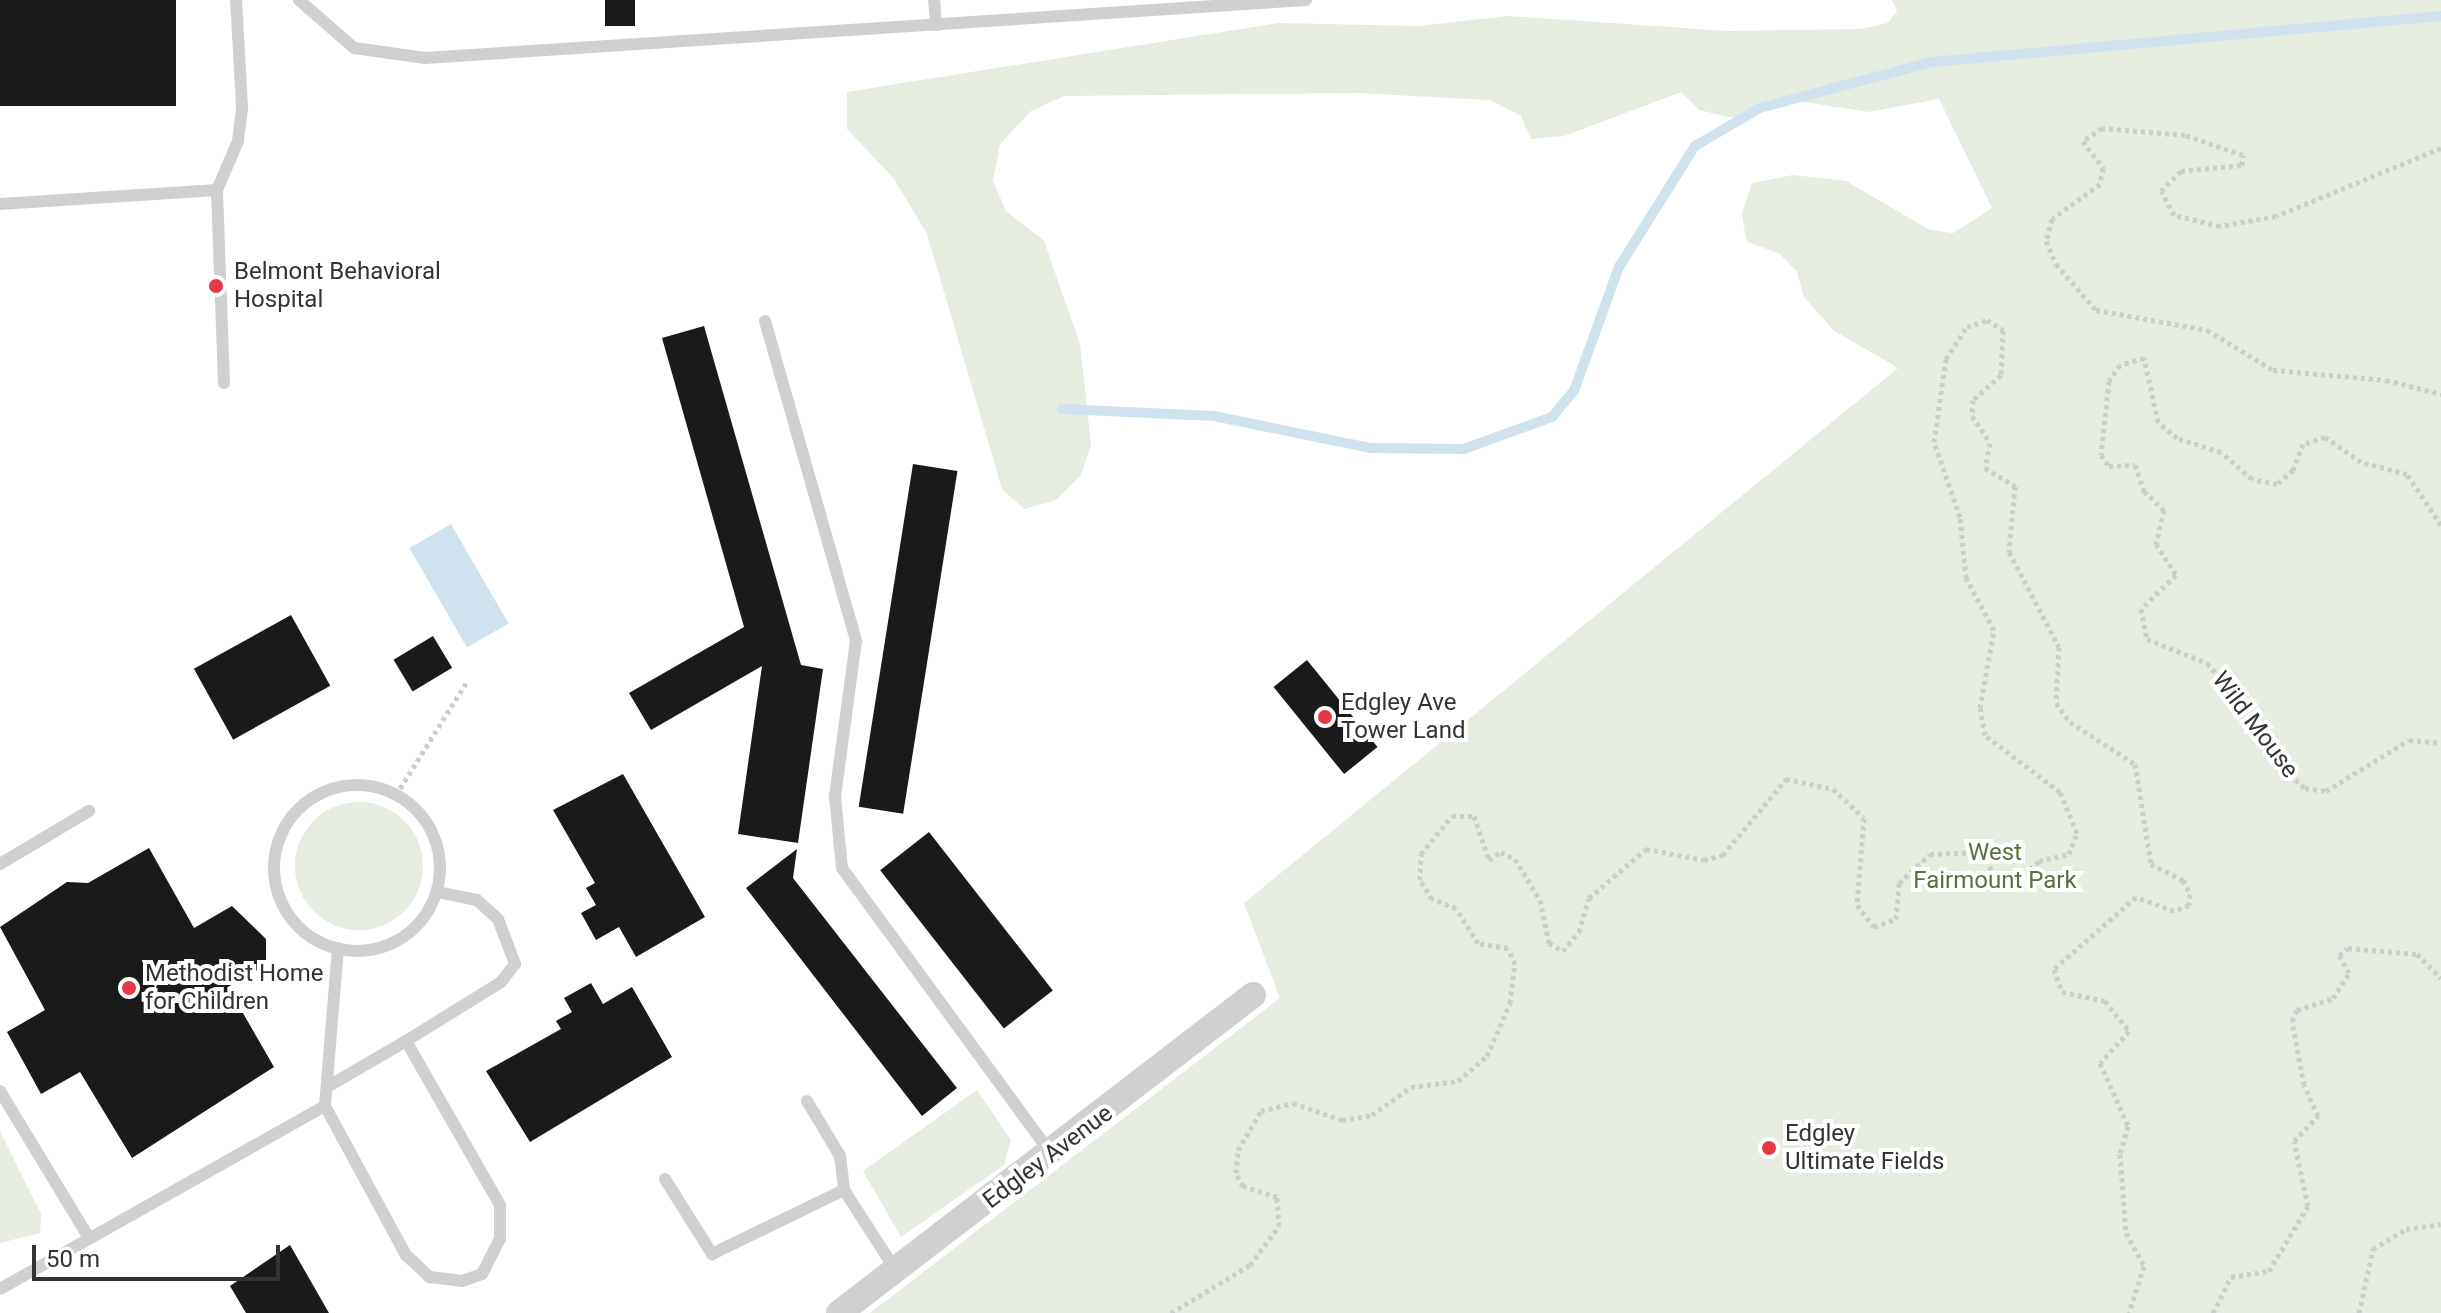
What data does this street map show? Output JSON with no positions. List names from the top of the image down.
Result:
{
  "streets": {
    "street": ["Edgley Avenue"],
    "path": ["Wild Mouse"]
  },
  "parks": ["West Fairmount Park"],
  "places": [
    "Belmont Behavioral Hospital",
    "Edgley Ave Tower Land",
    "Methodist Home for Children",
    "Edgley Ultimate Fields"
  ],
  "scale_bar": "50 m"
}
